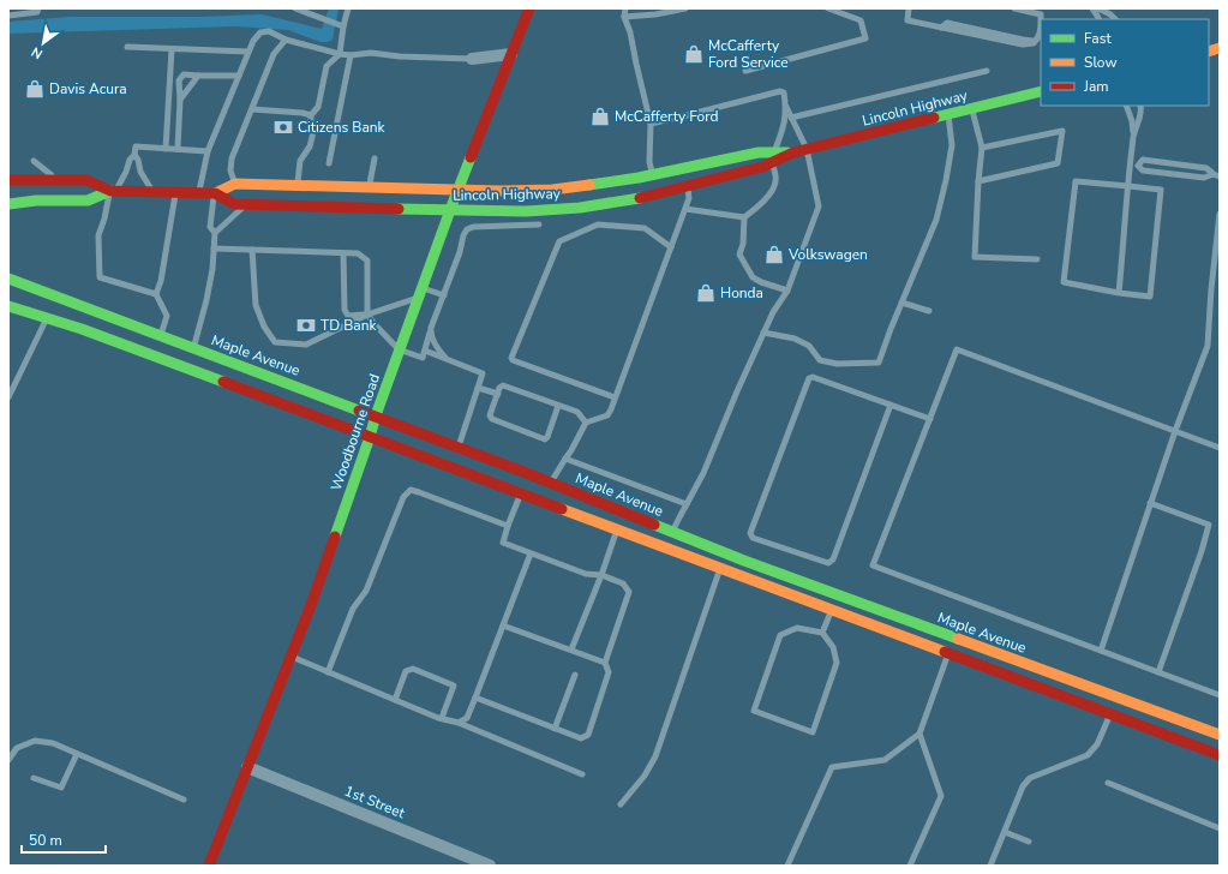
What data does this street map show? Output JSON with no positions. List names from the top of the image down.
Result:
{
  "streets": {
    "main road": ["Lincoln Highway", "Maple Avenue", "Woodbourne Road"],
    "street": ["1st Street"]
  },
  "crossings": [
    ["Lincoln Highway", "Woodbourne Road"],
    ["Maple Avenue", "Woodbourne Road"],
    ["Woodbourne Road", "1st Street"]
  ],
  "places": {
    "shop": [
      "McCafferty Ford Service",
      "Davis Acura",
      "McCafferty Ford",
      "Volkswagen",
      "Honda"
    ],
    "bank": ["Citizens Bank", "TD Bank"]
  },
  "legend": ["Fast", "Slow", "Jam"],
  "scale_bar": "50 m",
  "north": "bottom left"
}
